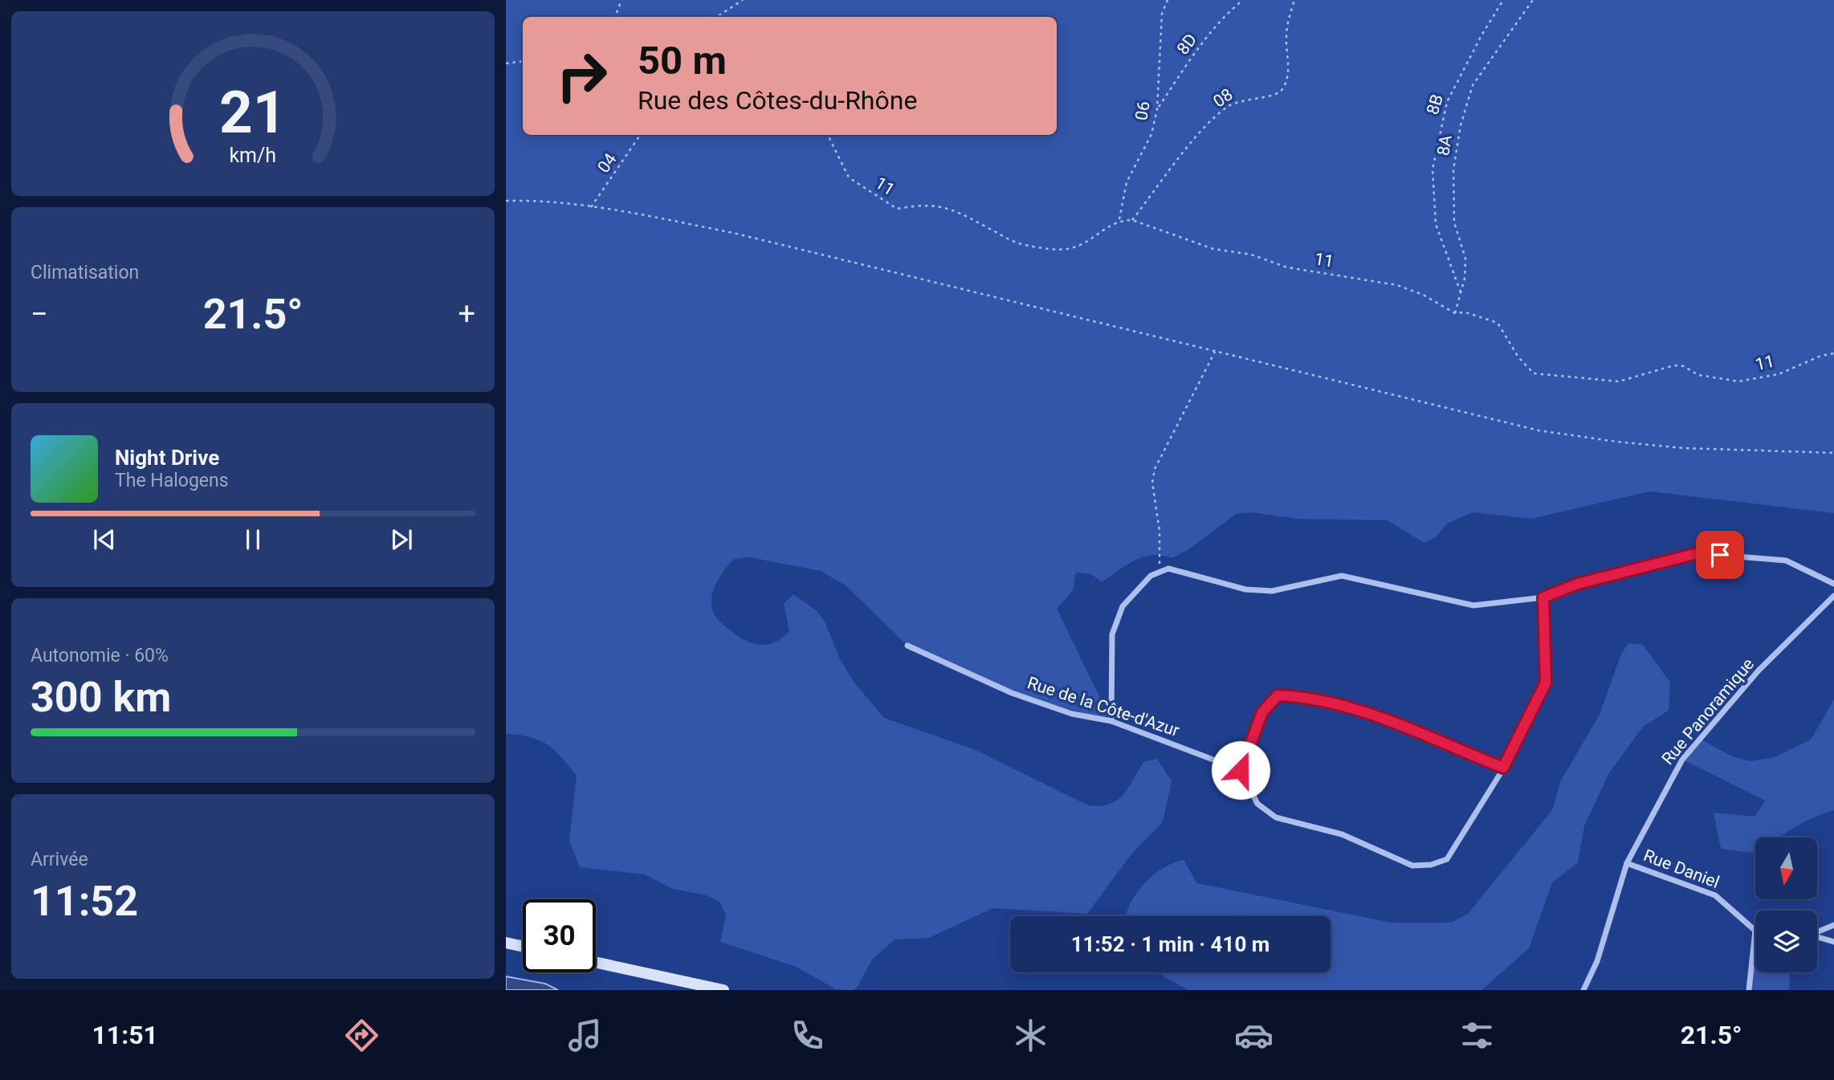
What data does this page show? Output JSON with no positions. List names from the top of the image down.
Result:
{
  "streets": {
    "street": ["Rue de la Côte-d'Azur", "Rue Panoramique", "Rue Daniel"],
    "path": [
      "8D",
      "08",
      "8B",
      "06",
      "8A",
      "04",
      "11"
    ]
  },
  "crossings": [
    ["8D", "06"],
    ["08", "11"],
    ["8B", "8A"],
    ["06", "11"],
    ["8A", "11"],
    ["Rue Panoramique", "Rue Daniel"]
  ],
  "north": "bottom",
  "page": {
    "turn": ["50 m", "Rue des Côtes-du-Rhône"],
    "tile": [
      "Climatisation",
      ["Autonomie · 60%", "300 km"],
      ["Arrivée", "11:52"]
    ],
    "heat": ["−", "21.5°", "+"],
    "song": ["Night Drive", "The Halogens"],
    "limit": "30",
    "trip": "11:52 · 1 min · 410 m",
    "tabs": ["11:51", "21.5°"],
    "gauge": ["21", "km/h"]
  }
}
